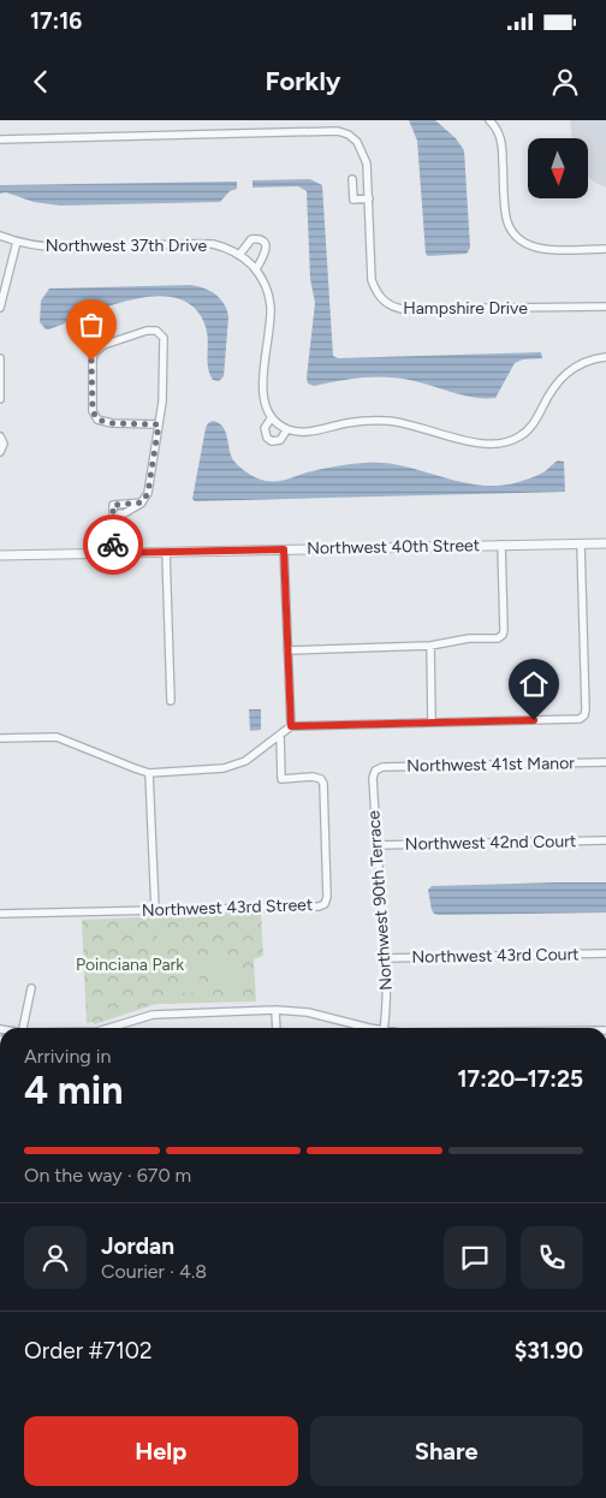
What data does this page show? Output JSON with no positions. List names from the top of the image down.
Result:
{
  "streets": {
    "street": [
      "Northwest 37th Drive",
      "Hampshire Drive",
      "Northwest 40th Street",
      "Northwest 41st Manor",
      "Northwest 42nd Court",
      "Northwest 90th Terrace",
      "Northwest 43rd Street",
      "Northwest 43rd Court"
    ]
  },
  "crossings": [
    ["Northwest 41st Manor", "Northwest 90th Terrace"],
    ["Northwest 42nd Court", "Northwest 90th Terrace"],
    ["Northwest 90th Terrace", "Northwest 43rd Court"]
  ],
  "parks": ["Poinciana Park"],
  "north": "bottom",
  "page": {
    "status": "17:16",
    "header": "Forkly",
    "heading": ["4 min", "Arriving in", "17:20–17:25"],
    "panel": [
      "Jordan",
      "Courier · 4.8",
      "Order #7102",
      "$31.90"
    ],
    "bar": "On the way · 670 m",
    "buttons": ["Help", "Share"]
  }
}
